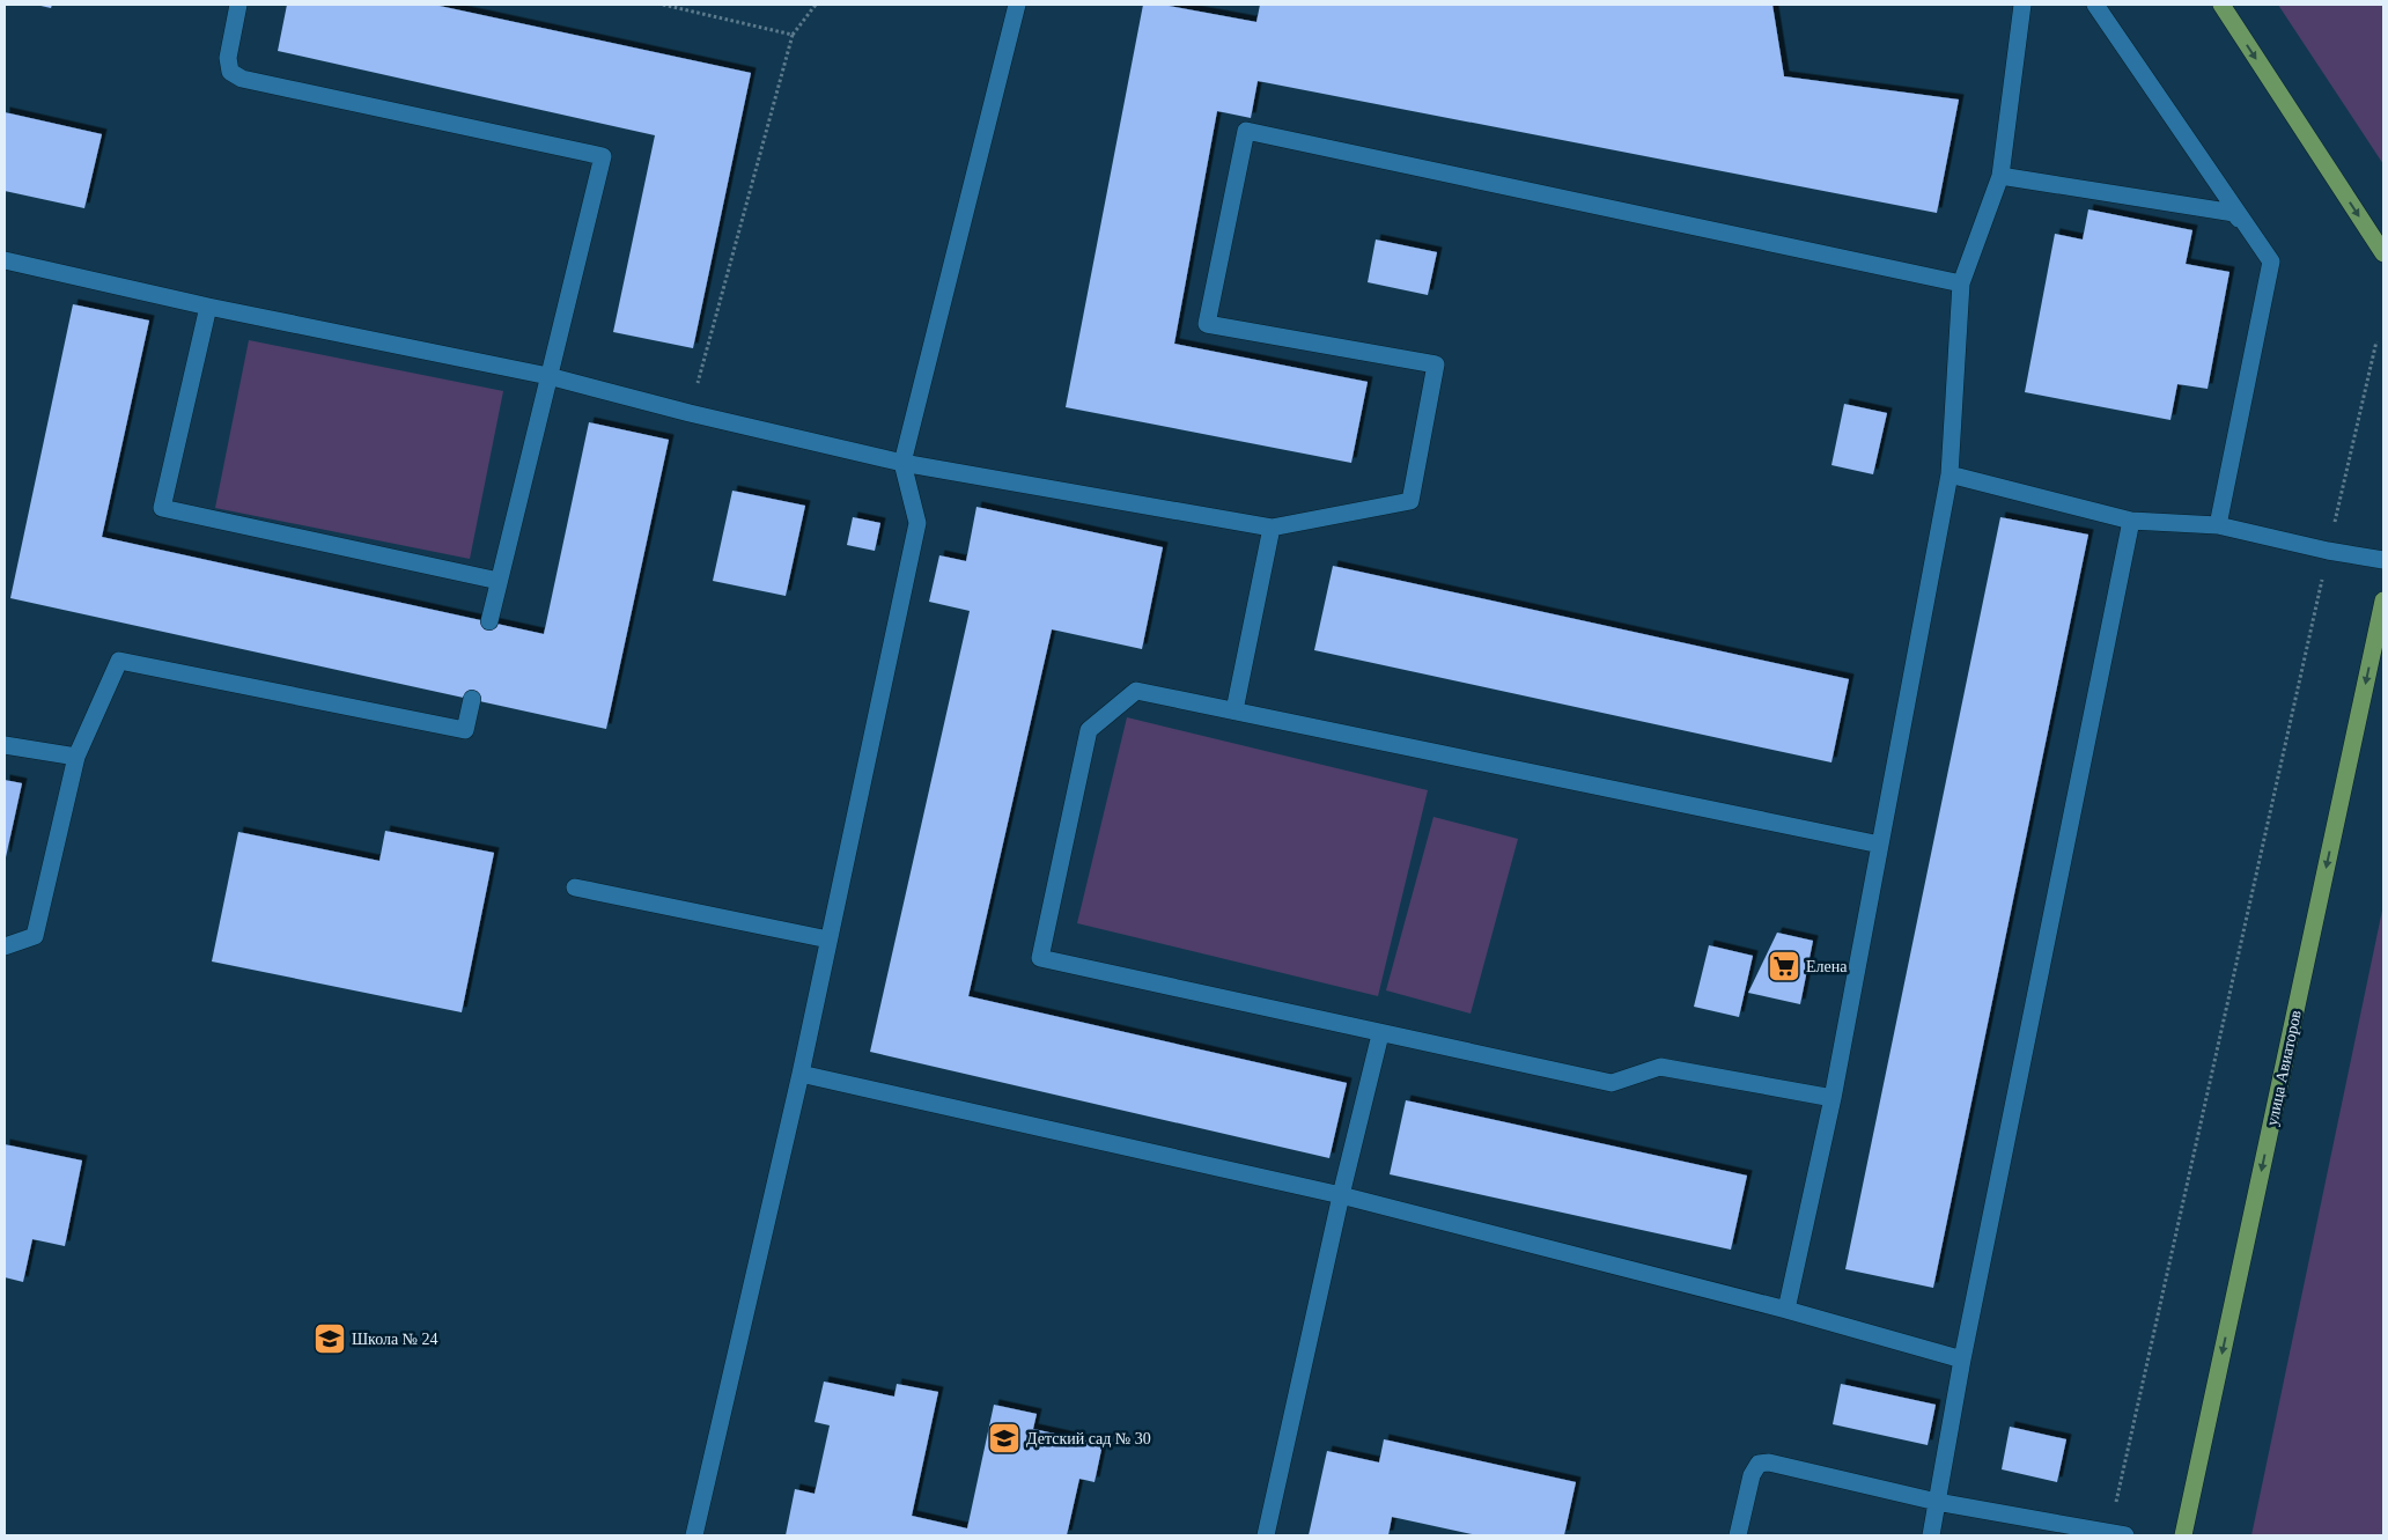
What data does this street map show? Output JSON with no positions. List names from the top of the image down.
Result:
{
  "streets": {
    "main road": ["улица Авиаторов"]
  },
  "one_way": ["улица Авиаторов"],
  "places": {
    "supermarket": ["Елена"],
    "school or university": ["Школа № 24", "Детский сад № 30"]
  }
}
